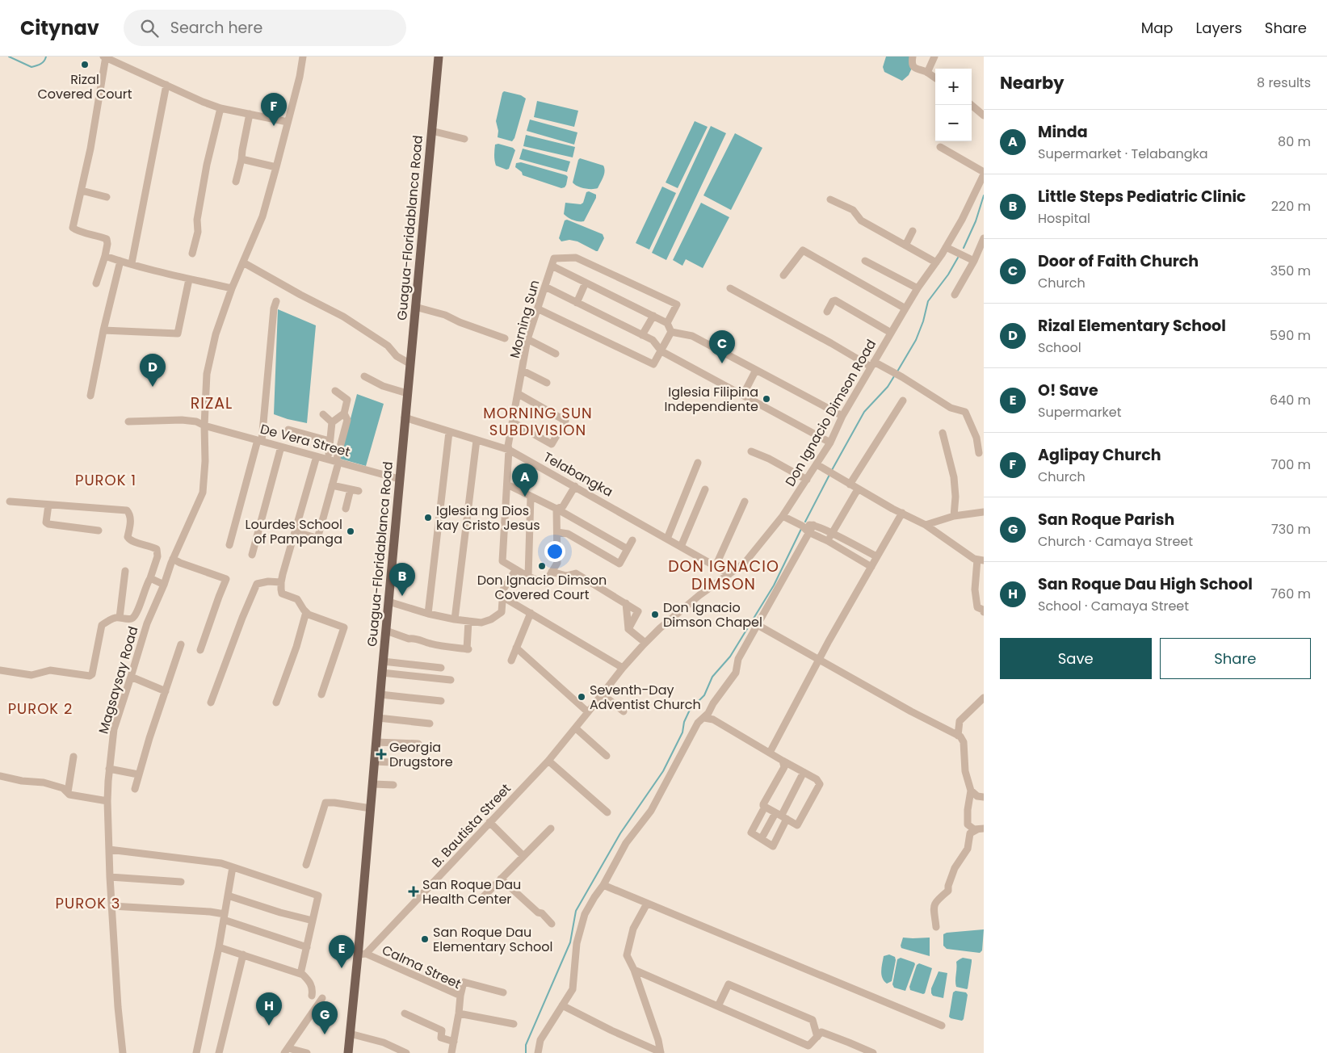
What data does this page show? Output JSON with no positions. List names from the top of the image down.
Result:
{
  "streets": {
    "main road": ["Guagua-Floridablanca Road"],
    "street": [
      "Morning Sun",
      "Don Ignacio Dimson Road",
      "De Vera Street",
      "Telabangka",
      "Magsaysay Road",
      "B. Bautista Street",
      "Calma Street"
    ]
  },
  "crossings": [
    ["Guagua-Floridablanca Road", "De Vera Street"],
    ["Guagua-Floridablanca Road", "Telabangka"],
    ["Guagua-Floridablanca Road", "B. Bautista Street"],
    ["Guagua-Floridablanca Road", "Calma Street"],
    ["Morning Sun", "Telabangka"],
    ["Don Ignacio Dimson Road", "Telabangka"],
    ["Don Ignacio Dimson Road", "B. Bautista Street"],
    ["De Vera Street", "Magsaysay Road"],
    ["B. Bautista Street", "Calma Street"]
  ],
  "districts": [
    "RIZAL",
    "MORNING SUN SUBDIVISION",
    "PUROK 1",
    "DON IGNACIO DIMSON",
    "PUROK 2",
    "PUROK 3"
  ],
  "places": {
    "other": [
      "Rizal Covered Court",
      "Iglesia Filipina Independiente",
      "Iglesia ng Dios kay Cristo Jesus",
      "Lourdes School of Pampanga",
      "Don Ignacio Dimson Covered Court",
      "Don Ignacio Dimson Chapel",
      "Seventh-Day Adventist Church",
      "San Roque Dau Elementary School"
    ],
    "health": ["Georgia Drugstore", "San Roque Dau Health Center"]
  },
  "page": {
    "header": "Citynav",
    "search": "Search here",
    "nav": ["Map", "Layers", "Share"],
    "heading": ["Nearby", "8 results"],
    "map_buttons": ["+", "−"],
    "pins": [
      "F",
      "C",
      "D",
      "A",
      "B",
      "E",
      "H",
      "G"
    ],
    "list": [
      {
        "mark": "A",
        "name": "Minda",
        "note": "Supermarket · Telabangka",
        "value": "80 m"
      },
      {
        "mark": "B",
        "name": "Little Steps Pediatric Clinic",
        "note": "Hospital",
        "value": "220 m"
      },
      {
        "mark": "C",
        "name": "Door of Faith Church",
        "note": "Church",
        "value": "350 m"
      },
      {
        "mark": "D",
        "name": "Rizal Elementary School",
        "note": "School",
        "value": "590 m"
      },
      {
        "mark": "E",
        "name": "O! Save",
        "note": "Supermarket",
        "value": "640 m"
      },
      {
        "mark": "F",
        "name": "Aglipay Church",
        "note": "Church",
        "value": "700 m"
      },
      {
        "mark": "G",
        "name": "San Roque Parish",
        "note": "Church · Camaya Street",
        "value": "730 m"
      },
      {
        "mark": "H",
        "name": "San Roque Dau High School",
        "note": "School · Camaya Street",
        "value": "760 m"
      }
    ],
    "buttons": ["Save", "Share"]
  }
}
